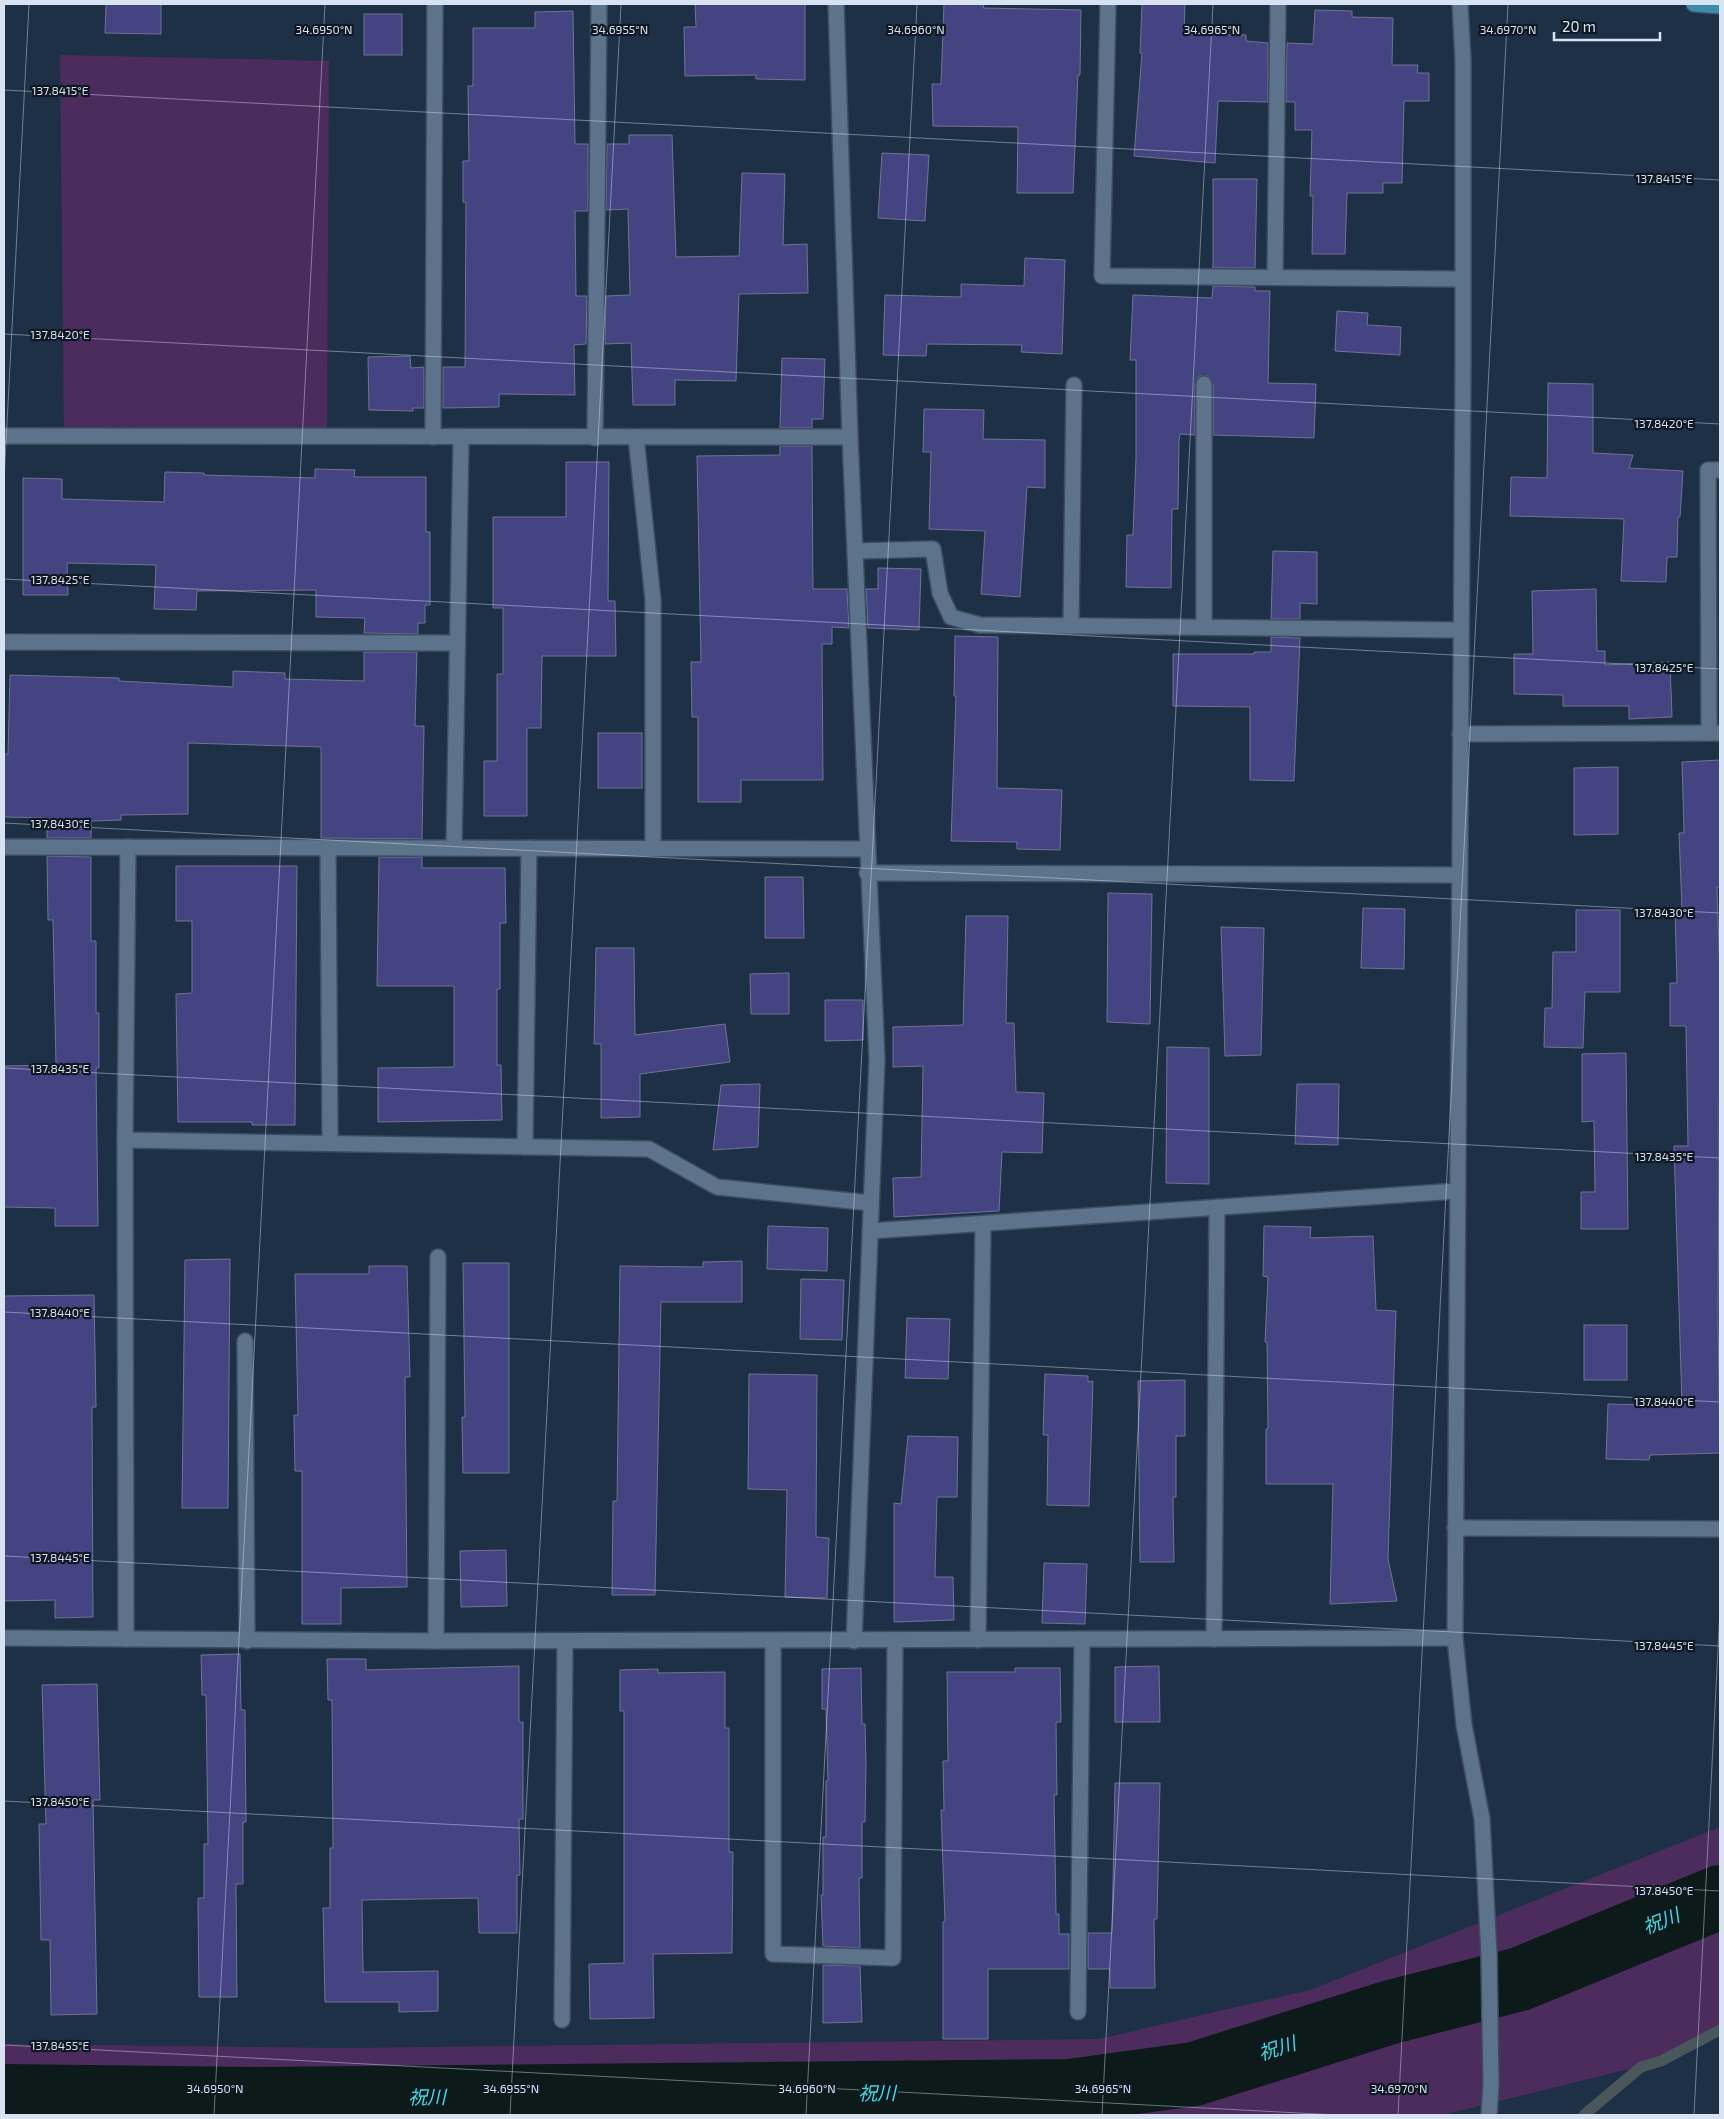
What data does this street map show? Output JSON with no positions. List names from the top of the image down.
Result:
{
  "water": ["祝川"],
  "scale_bar": "20 m",
  "coordinates": [
    "34.6950°N",
    "34.6955°N",
    "34.6960°N",
    "34.6965°N",
    "34.6970°N",
    "137.8415°E",
    "137.8420°E",
    "137.8425°E",
    "137.8430°E",
    "137.8435°E",
    "137.8440°E",
    "137.8445°E",
    "137.8450°E",
    "137.8455°E"
  ]
}
